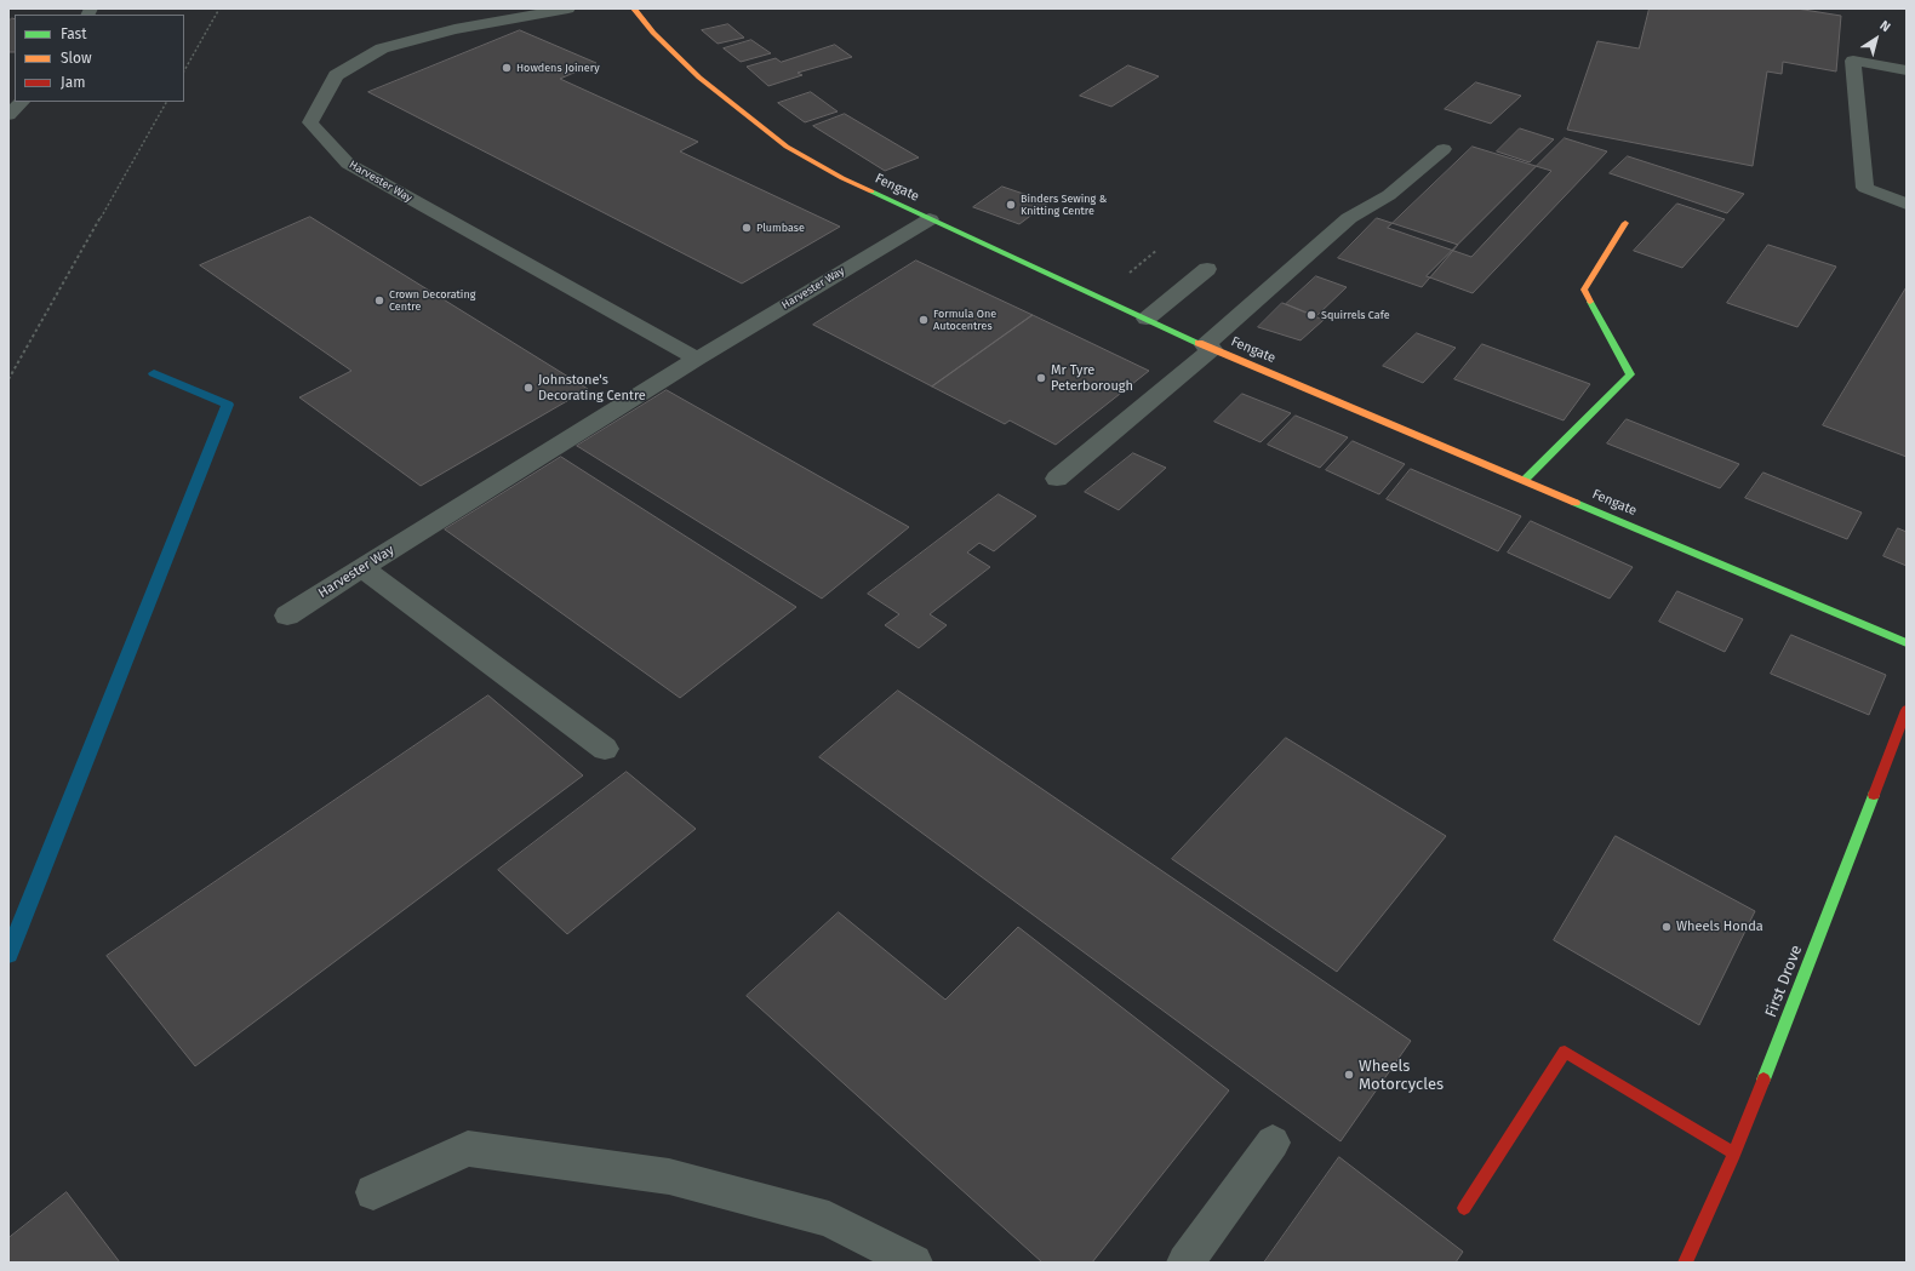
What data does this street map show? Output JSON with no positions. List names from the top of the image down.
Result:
{
  "streets": {
    "street": ["Harvester Way", "Fengate", "First Drove"]
  },
  "crossings": [
    ["Harvester Way", "Fengate"]
  ],
  "places": [
    "Howdens Joinery",
    "Binders Sewing & Knitting Centre",
    "Plumbase",
    "Crown Decorating Centre",
    "Squirrels Cafe",
    "Formula One Autocentres",
    "Mr Tyre Peterborough",
    "Johnstone's Decorating Centre",
    "Wheels Honda",
    "Wheels Motorcycles"
  ],
  "legend": ["Fast", "Slow", "Jam"],
  "north": "top right"
}
